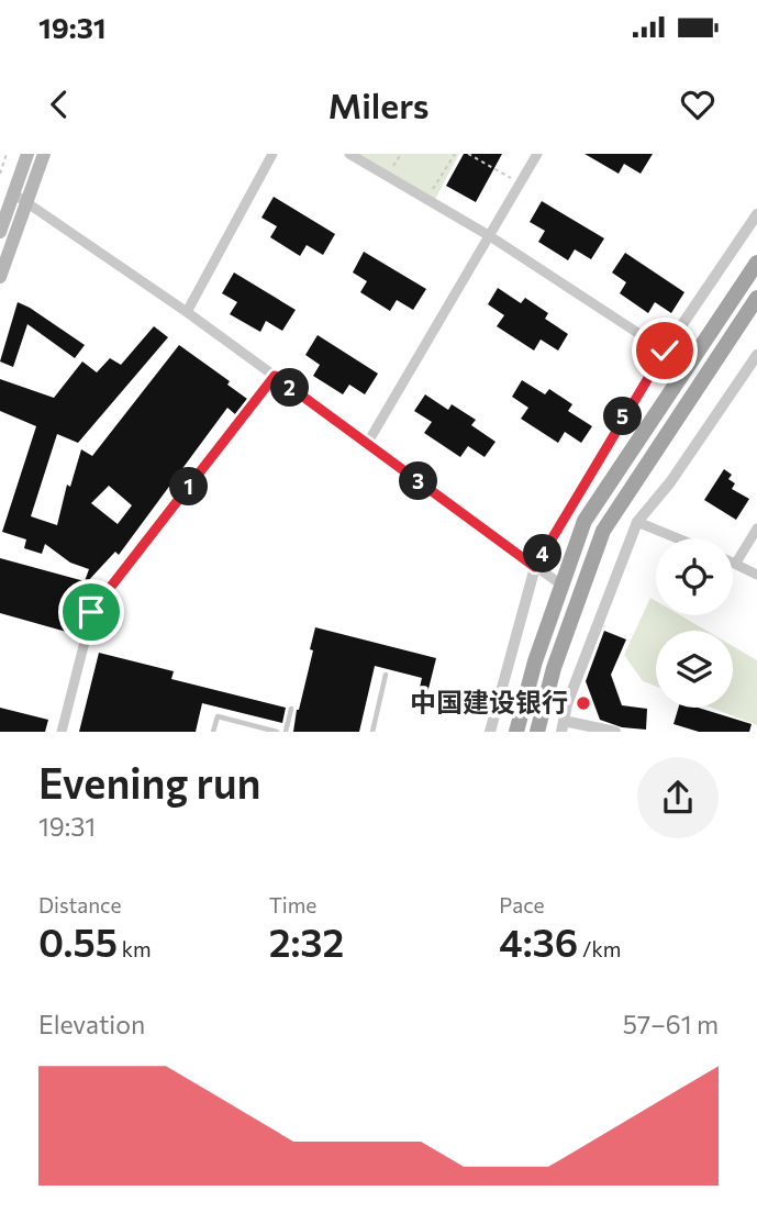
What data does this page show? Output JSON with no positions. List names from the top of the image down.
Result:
{
  "places": ["中国建设银行"],
  "page": {
    "status": "19:31",
    "header": "Milers",
    "pins": [
      "2",
      "5",
      "3",
      "1",
      "4"
    ],
    "heading": ["Evening run", "19:31"],
    "stats": [
      ["Distance", "0.55 km"],
      ["Time", "2:32"],
      ["Pace", "4:36 /km"]
    ],
    "chart": ["Elevation", "57–61 m"]
  }
}
